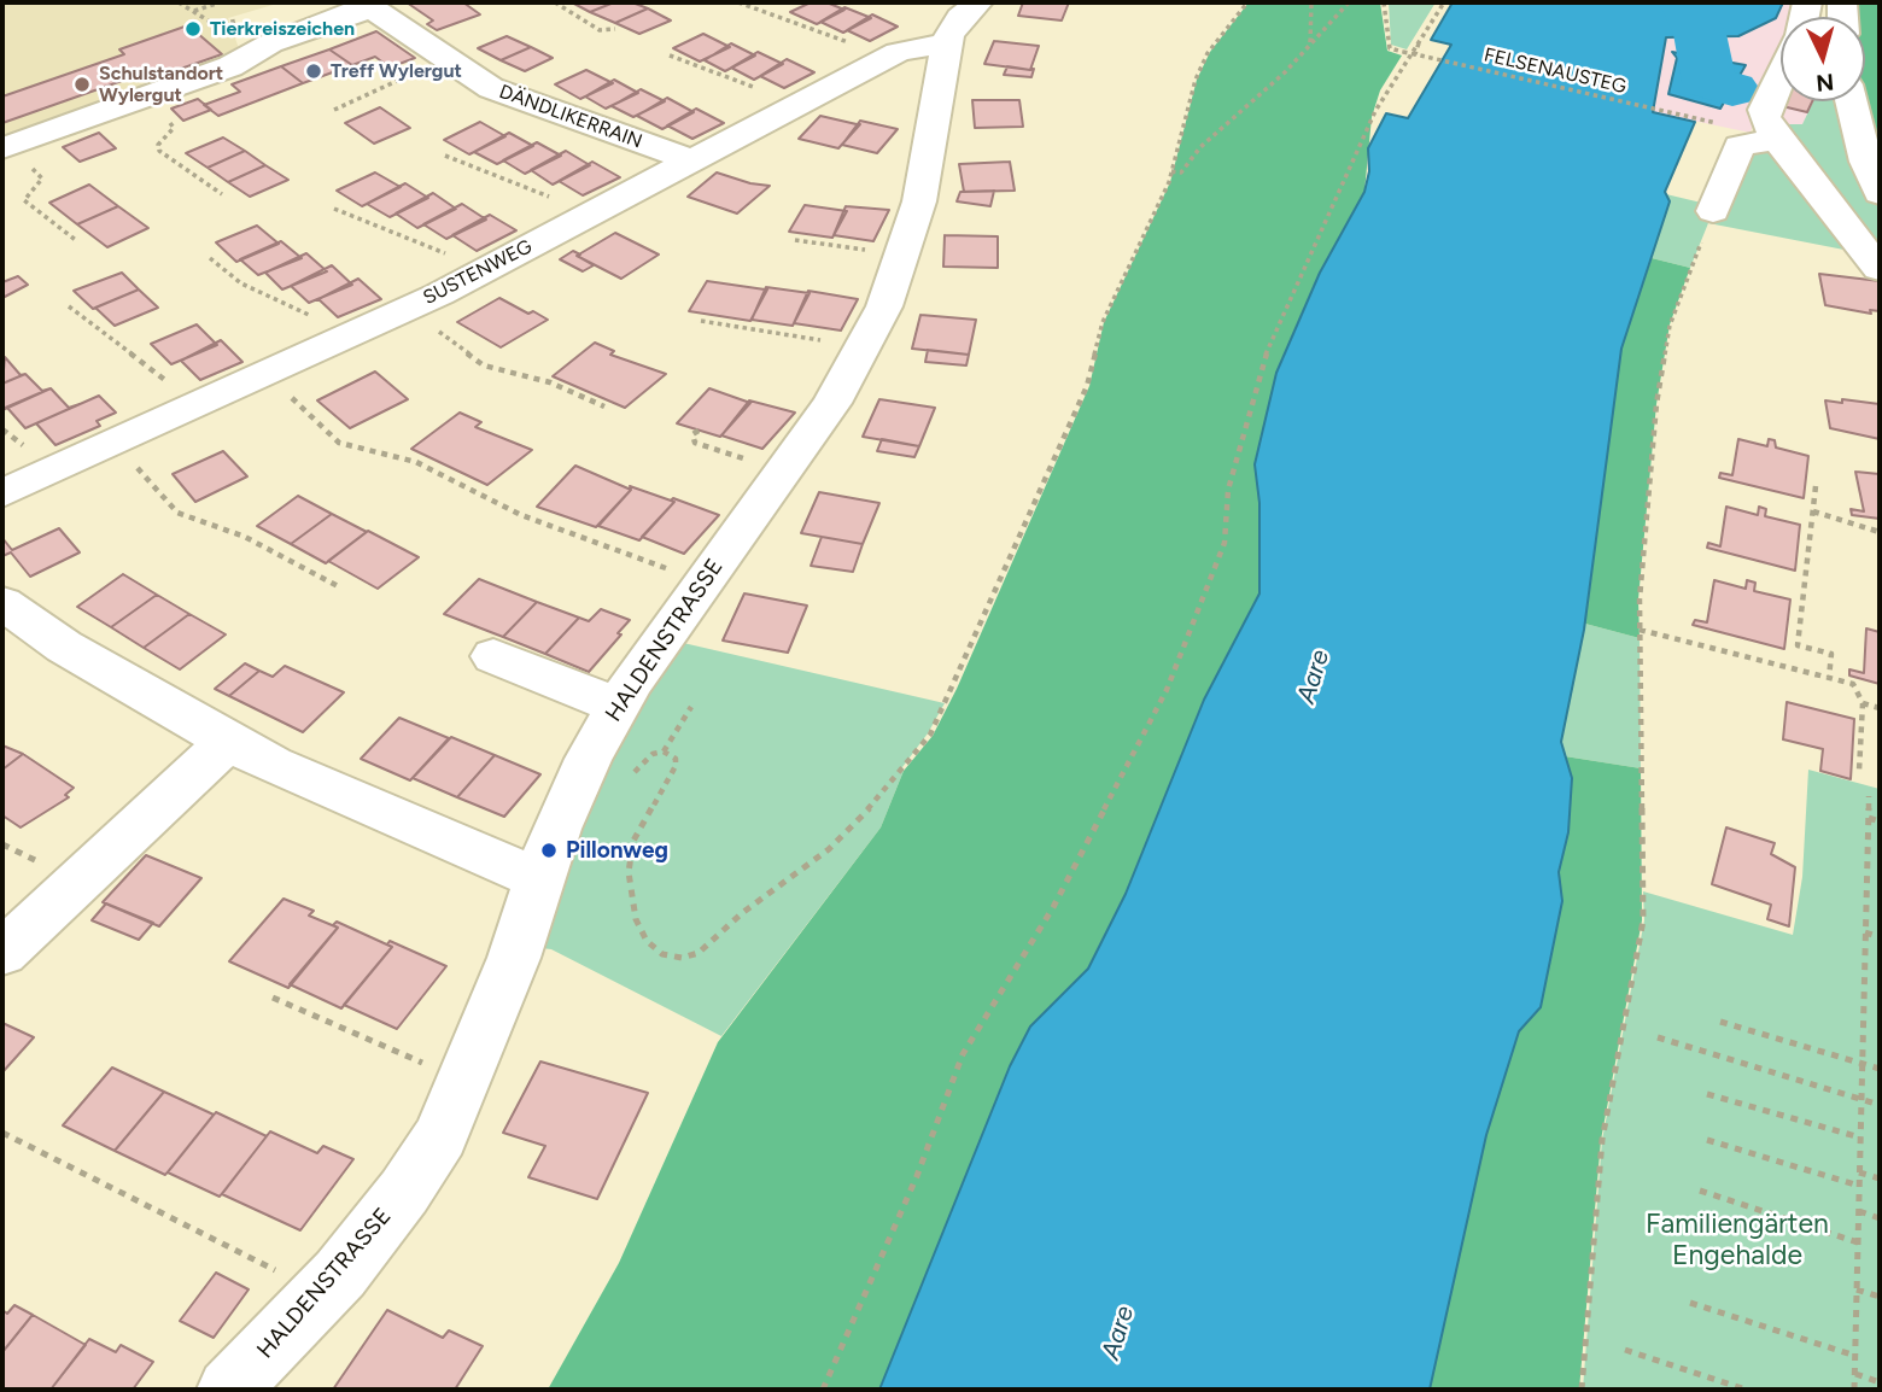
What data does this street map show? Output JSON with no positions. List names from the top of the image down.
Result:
{
  "streets": {
    "street": ["DÄNDLIKERRAIN", "SUSTENWEG", "HALDENSTRASSE"],
    "path": ["FELSENAUSTEG"]
  },
  "crossings": [
    ["DÄNDLIKERRAIN", "SUSTENWEG"],
    ["SUSTENWEG", "HALDENSTRASSE"]
  ],
  "water": ["Aare"],
  "parks": ["Familiengärten Engehalde"],
  "places": [
    "Tierkreiszeichen",
    "Treff Wylergut",
    "Schulstandort Wylergut",
    "Pillonweg"
  ],
  "north": "bottom"
}
